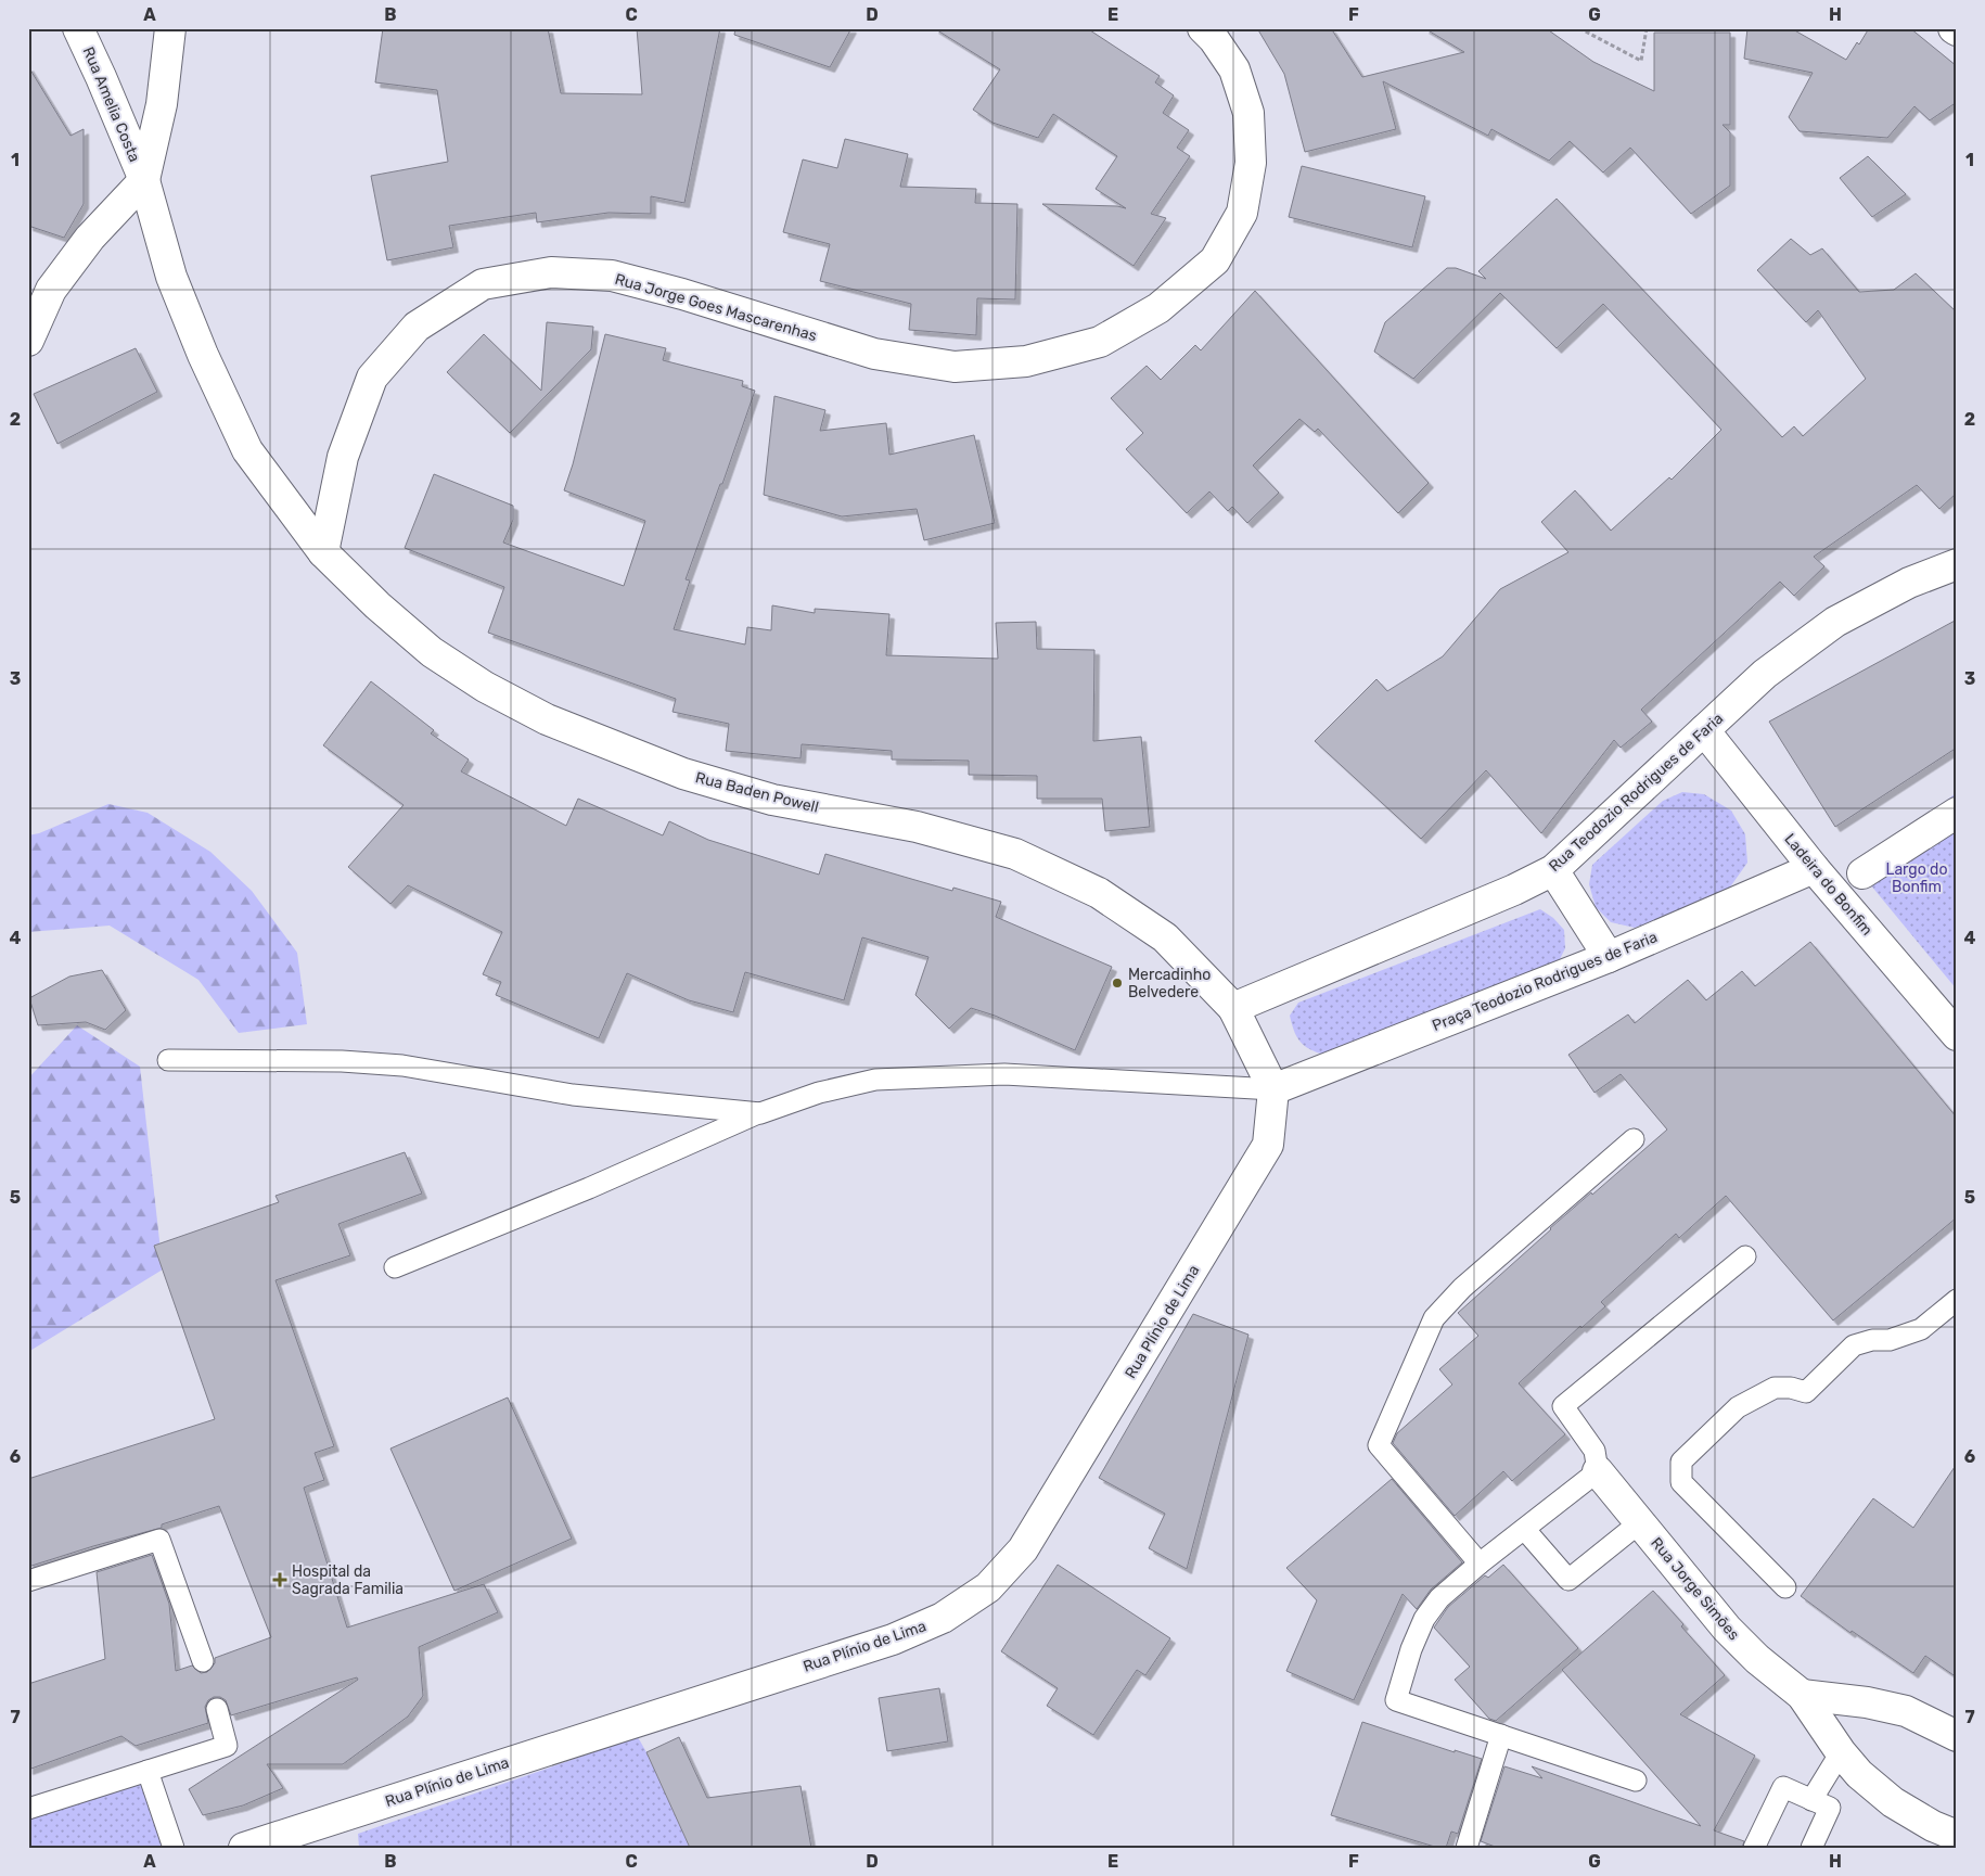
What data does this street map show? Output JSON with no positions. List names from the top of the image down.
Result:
{
  "streets": {
    "street": [
      "Rua Amelia Costa",
      "Rua Jorge Goes Mascarenhas",
      "Rua Baden Powell",
      "Rua Teodozio Rodrigues de Faria",
      "Ladeira do Bonfim",
      "Praça Teodozio Rodrigues de Faria",
      "Rua Plínio de Lima",
      "Rua Jorge Simões"
    ]
  },
  "crossings": [
    ["Rua Jorge Goes Mascarenhas", "Rua Baden Powell"],
    ["Rua Baden Powell", "Rua Teodozio Rodrigues de Faria"],
    ["Rua Baden Powell", "Praça Teodozio Rodrigues de Faria"],
    ["Rua Baden Powell", "Rua Plínio de Lima"],
    ["Rua Teodozio Rodrigues de Faria", "Ladeira do Bonfim"],
    ["Ladeira do Bonfim", "Praça Teodozio Rodrigues de Faria"],
    ["Praça Teodozio Rodrigues de Faria", "Rua Plínio de Lima"]
  ],
  "parks": ["Largo do Bonfim"],
  "places": {
    "other": ["Mercadinho Belvedere"],
    "health": ["Hospital da Sagrada Familia"]
  },
  "grid": {
    "columns": [
      "A",
      "B",
      "C",
      "D",
      "E",
      "F",
      "G",
      "H"
    ],
    "rows": [
      "1",
      "2",
      "3",
      "4",
      "5",
      "6",
      "7"
    ]
  }
}
